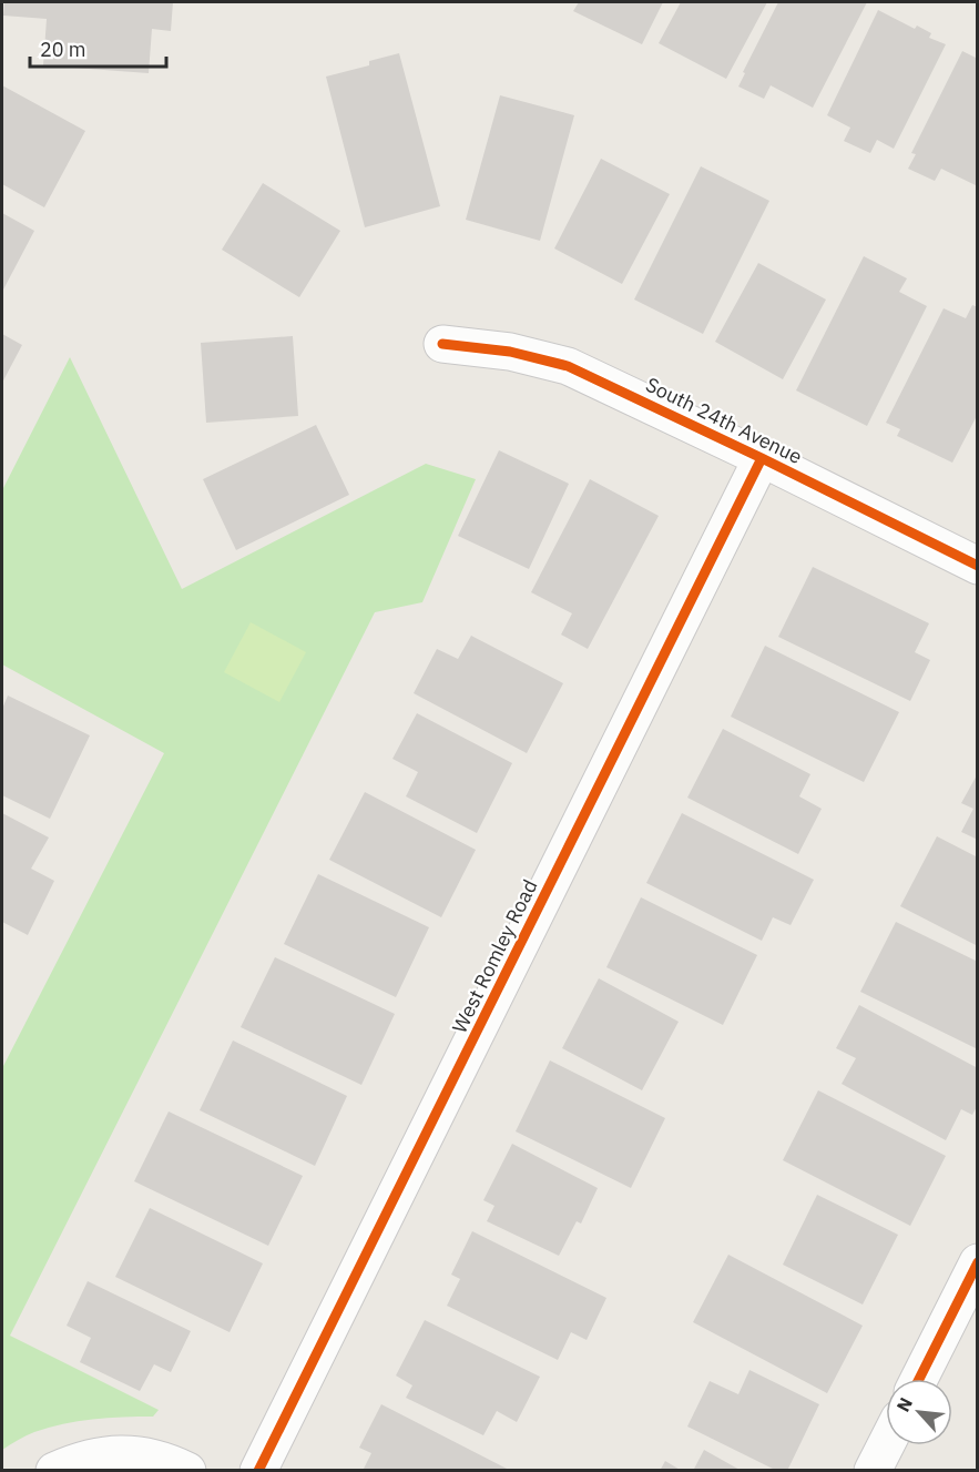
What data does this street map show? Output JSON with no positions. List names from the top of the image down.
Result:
{
  "streets": {
    "street": ["South 24th Avenue", "West Romley Road"]
  },
  "crossings": [
    ["South 24th Avenue", "West Romley Road"]
  ],
  "scale_bar": "20 m",
  "north": "top left"
}
